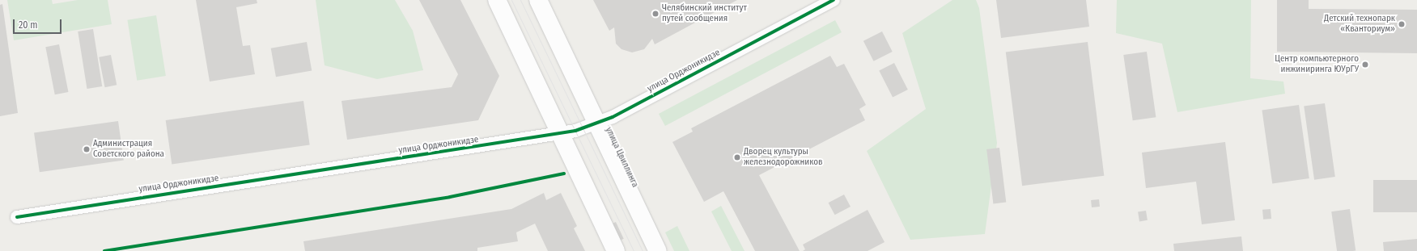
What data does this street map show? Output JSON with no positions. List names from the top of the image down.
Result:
{
  "streets": {
    "main road": ["улица Цвиллинга"],
    "street": ["улица Орджоникидзе"]
  },
  "crossings": [
    ["улица Орджоникидзе", "улица Цвиллинга"]
  ],
  "places": [
    "Челябинский институт путей сообщения",
    "Детский технопарк «Кванториум»",
    "Центр компьютерного инжиниринга ЮУрГУ",
    "Администрация Советского района",
    "Дворец культуры железнодорожников"
  ],
  "scale_bar": "20 m"
}
